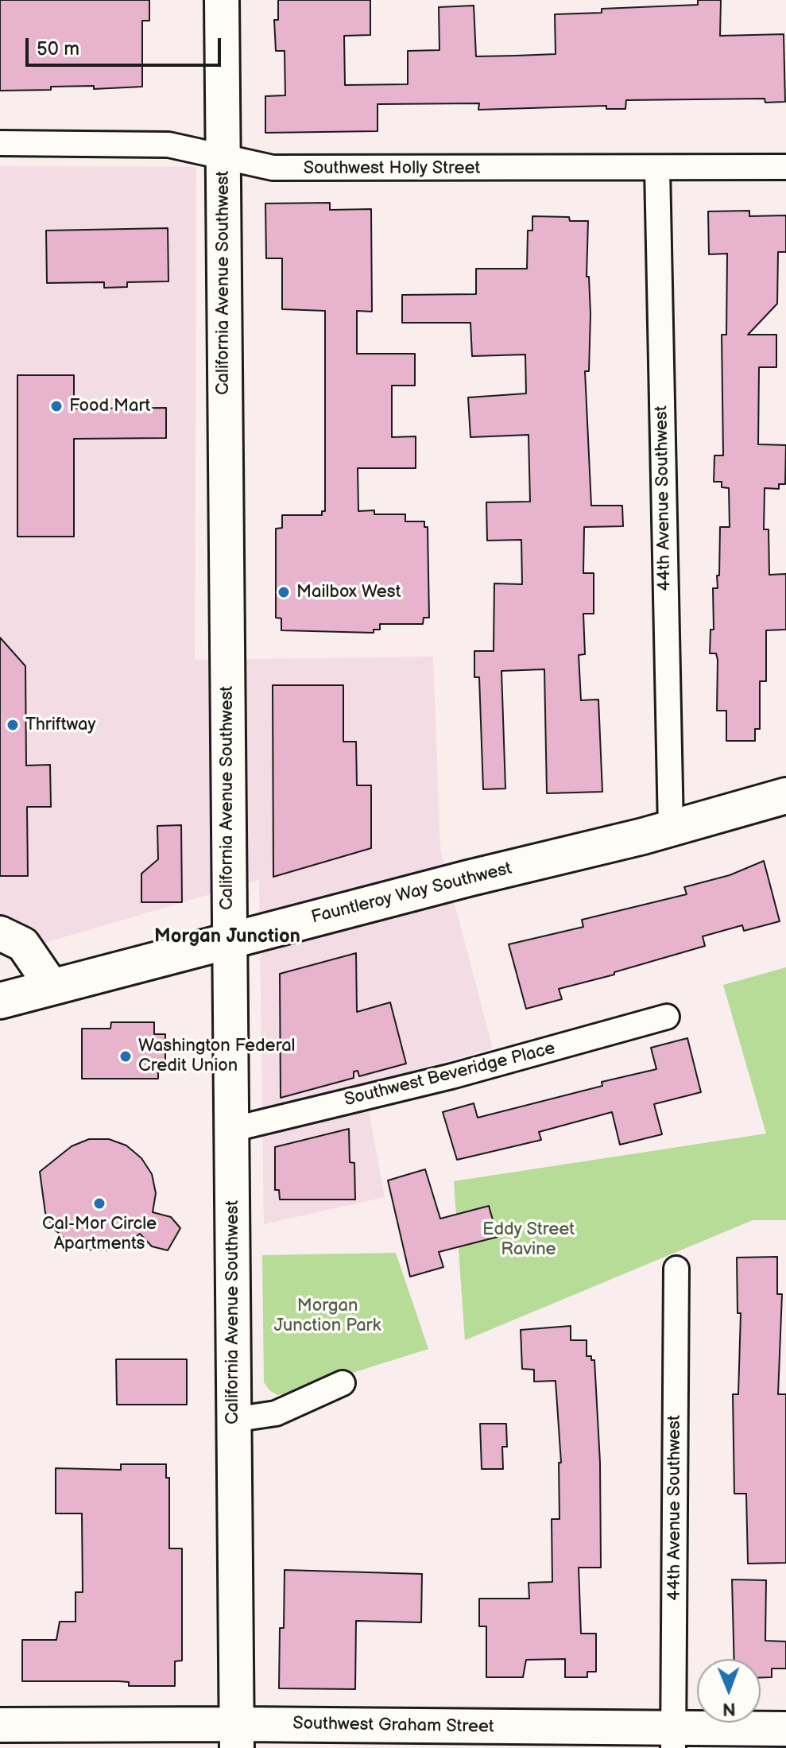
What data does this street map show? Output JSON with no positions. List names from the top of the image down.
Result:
{
  "streets": {
    "main road": ["California Avenue Southwest", "Fauntleroy Way Southwest", "Southwest Graham Street"],
    "street": ["Southwest Holly Street", "44th Avenue Southwest", "Southwest Beveridge Place"]
  },
  "crossings": [
    ["Southwest Holly Street", "California Avenue Southwest"],
    ["Southwest Holly Street", "44th Avenue Southwest"],
    ["California Avenue Southwest", "Fauntleroy Way Southwest"],
    ["California Avenue Southwest", "Southwest Beveridge Place"],
    ["California Avenue Southwest", "Southwest Graham Street"],
    ["44th Avenue Southwest", "Fauntleroy Way Southwest"],
    ["44th Avenue Southwest", "Southwest Graham Street"]
  ],
  "districts": ["Morgan Junction"],
  "parks": ["Eddy Street Ravine", "Morgan Junction Park"],
  "places": [
    "Food Mart",
    "Mailbox West",
    "Thriftway",
    "Washington Federal Credit Union",
    "Cal-Mor Circle Apartments"
  ],
  "scale_bar": "50 m",
  "north": "bottom"
}
